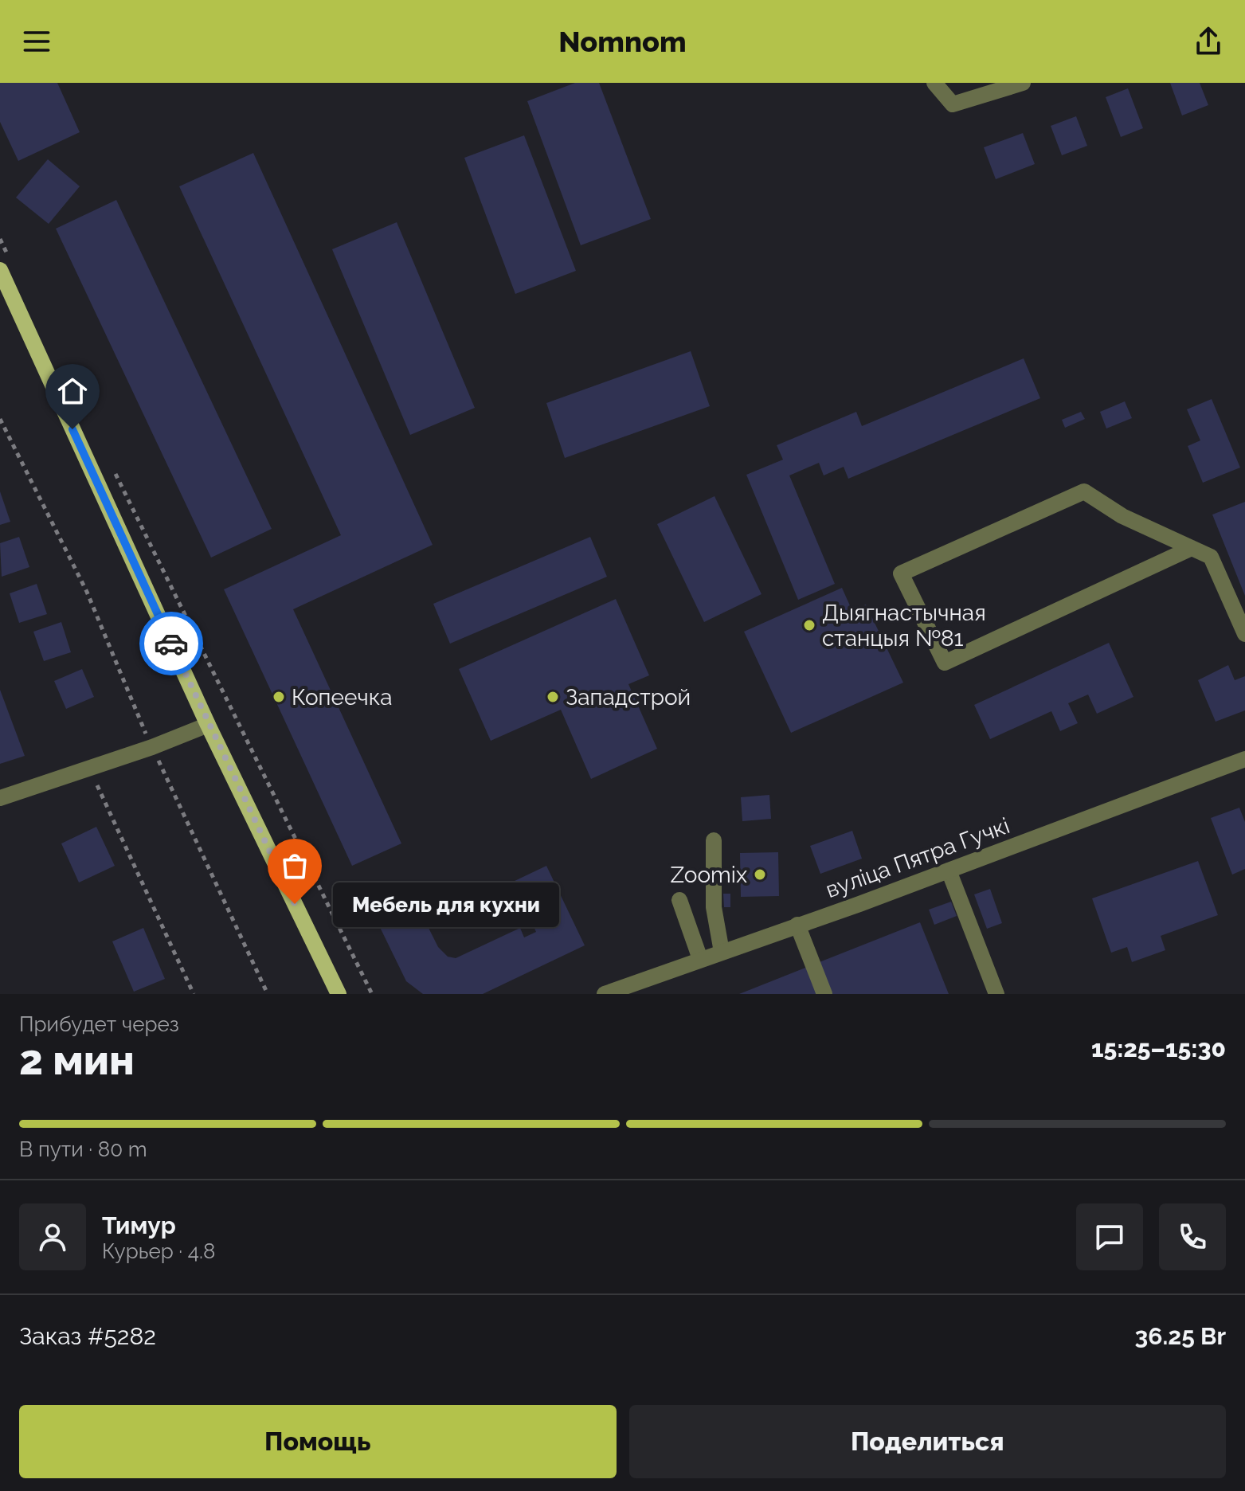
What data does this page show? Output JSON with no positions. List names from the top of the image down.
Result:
{
  "streets": {
    "street": ["вуліца Пятра Гучкі"]
  },
  "places": [
    "Дыягнастычная станцыя №81",
    "Копеечка",
    "Западстрой",
    "Zoomix",
    "Мебель для кухни"
  ],
  "page": {
    "header": "Nomnom",
    "bubble": "Мебель для кухни",
    "heading": ["2 мин", "Прибудет через", "15:25–15:30"],
    "panel": [
      "Тимур",
      "Курьер · 4.8",
      "Заказ #5282",
      "36.25 Br"
    ],
    "bar": "В пути · 80 m",
    "buttons": ["Помощь", "Поделиться"]
  }
}
